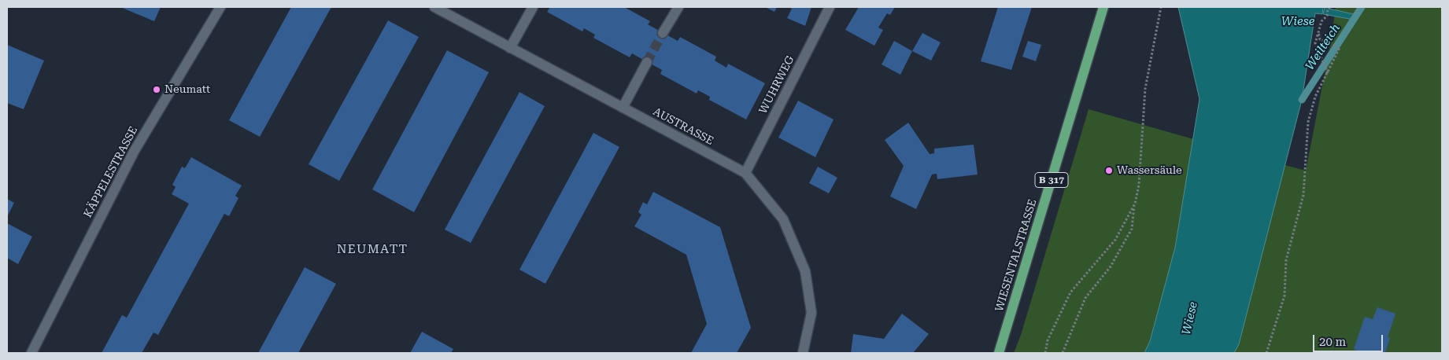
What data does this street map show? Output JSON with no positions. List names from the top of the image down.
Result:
{
  "streets": {
    "main road": ["B 317", "WIESENTALSTRASSE"],
    "street": ["WUHRWEG", "AUSTRASSE", "KÄPPELESTRASSE"]
  },
  "crossings": [
    ["WUHRWEG", "AUSTRASSE"]
  ],
  "districts": ["NEUMATT"],
  "water": ["Wiese", "Weilteich"],
  "places": ["Neumatt", "Wassersäule"],
  "scale_bar": "20 m"
}
